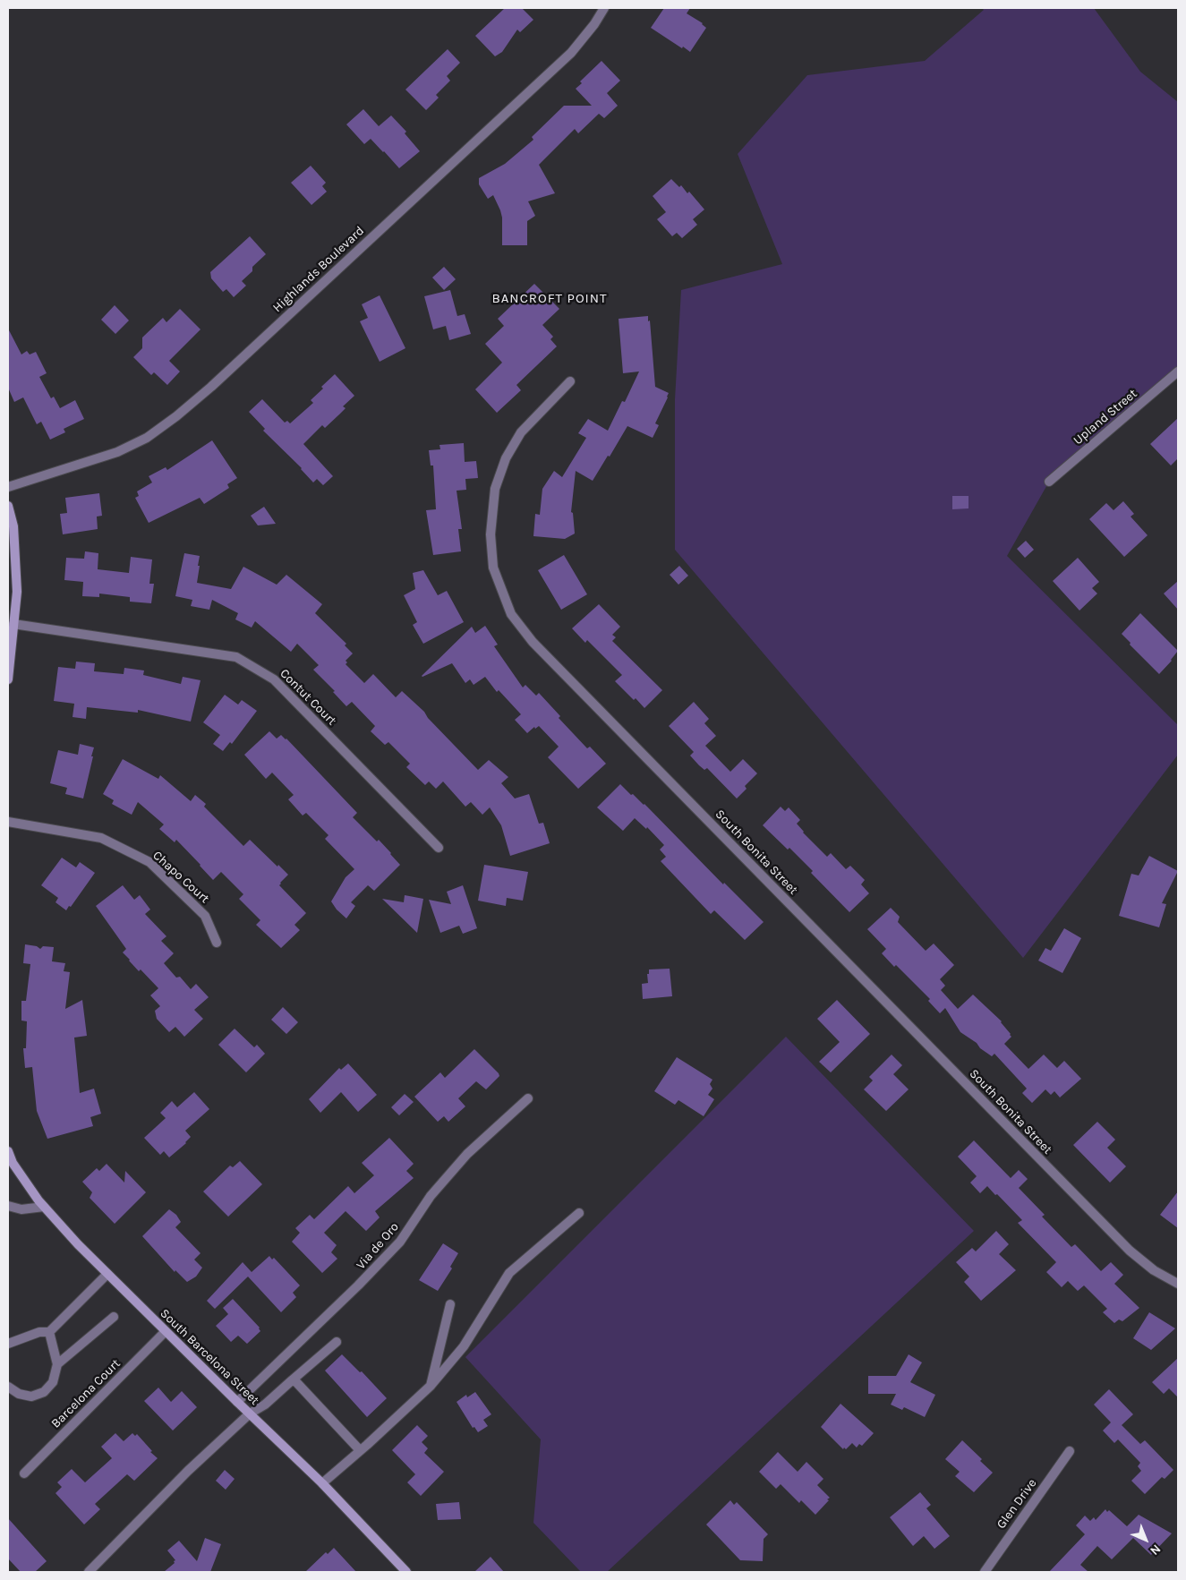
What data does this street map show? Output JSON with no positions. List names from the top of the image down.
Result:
{
  "streets": {
    "main road": ["South Barcelona Street"],
    "street": [
      "Highlands Boulevard",
      "Upland Street",
      "Contut Court",
      "South Bonita Street",
      "Chapo Court",
      "Via de Oro",
      "Barcelona Court",
      "Glen Drive"
    ]
  },
  "crossings": [
    ["Via de Oro", "South Barcelona Street"],
    ["South Barcelona Street", "Barcelona Court"]
  ],
  "districts": ["BANCROFT POINT"],
  "north": "bottom right"
}
